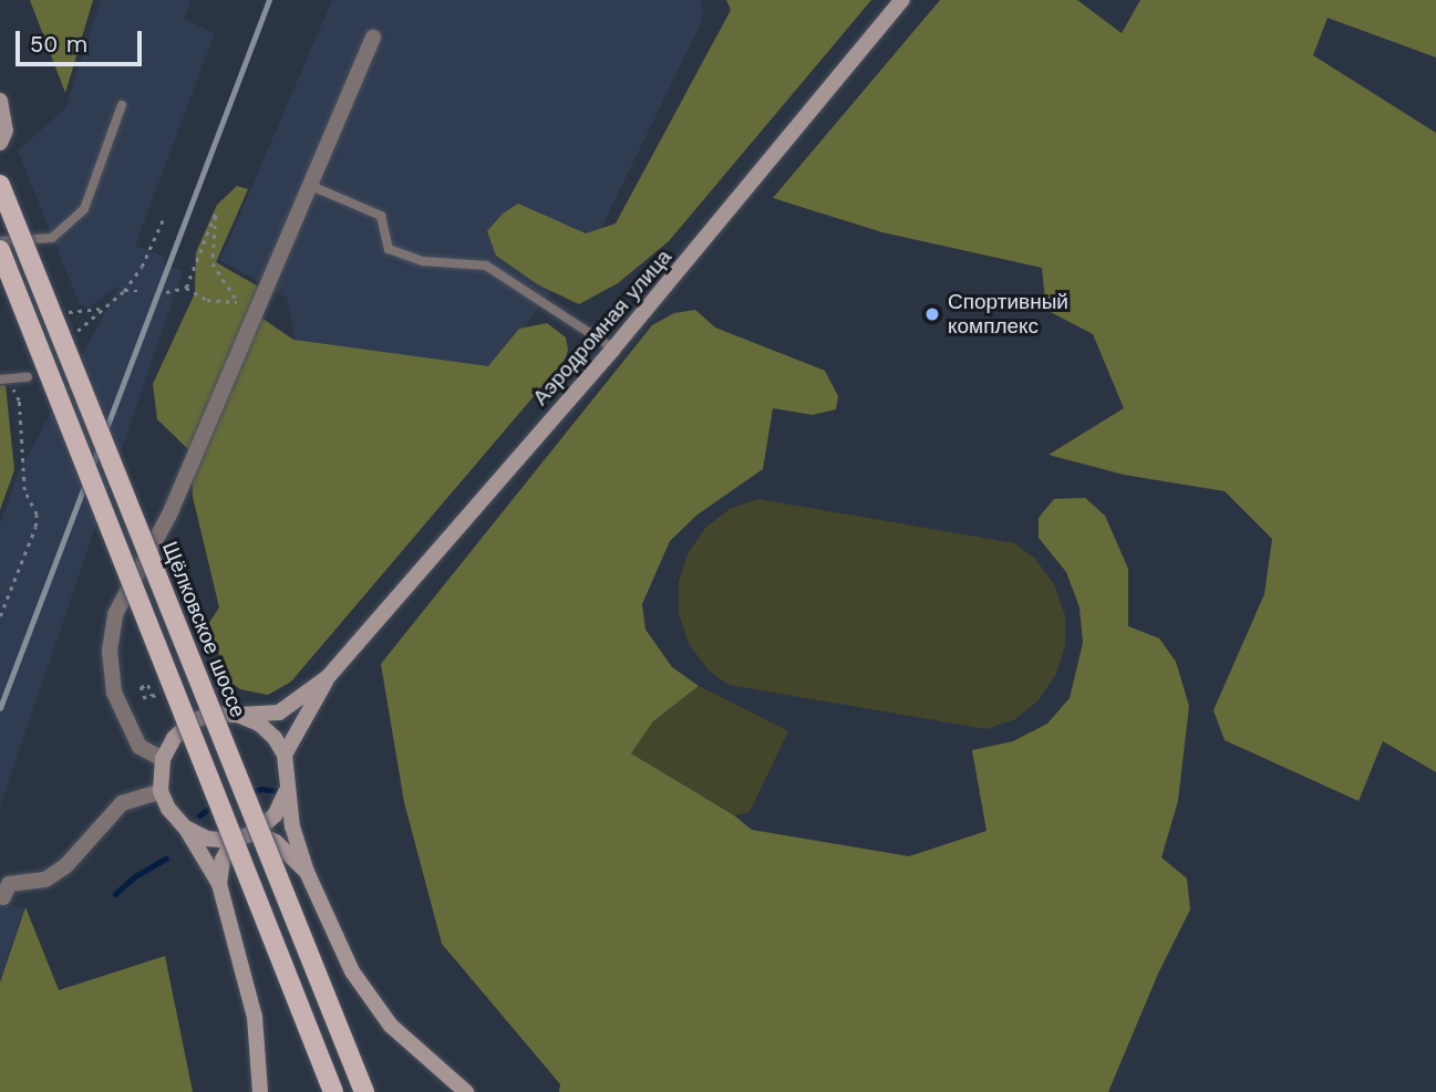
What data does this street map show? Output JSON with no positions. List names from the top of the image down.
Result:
{
  "streets": {
    "main road": ["Щёлковское шоссе"],
    "street": ["Аэродромная улица"]
  },
  "places": ["Спортивный комплекс"],
  "scale_bar": "50 m"
}
